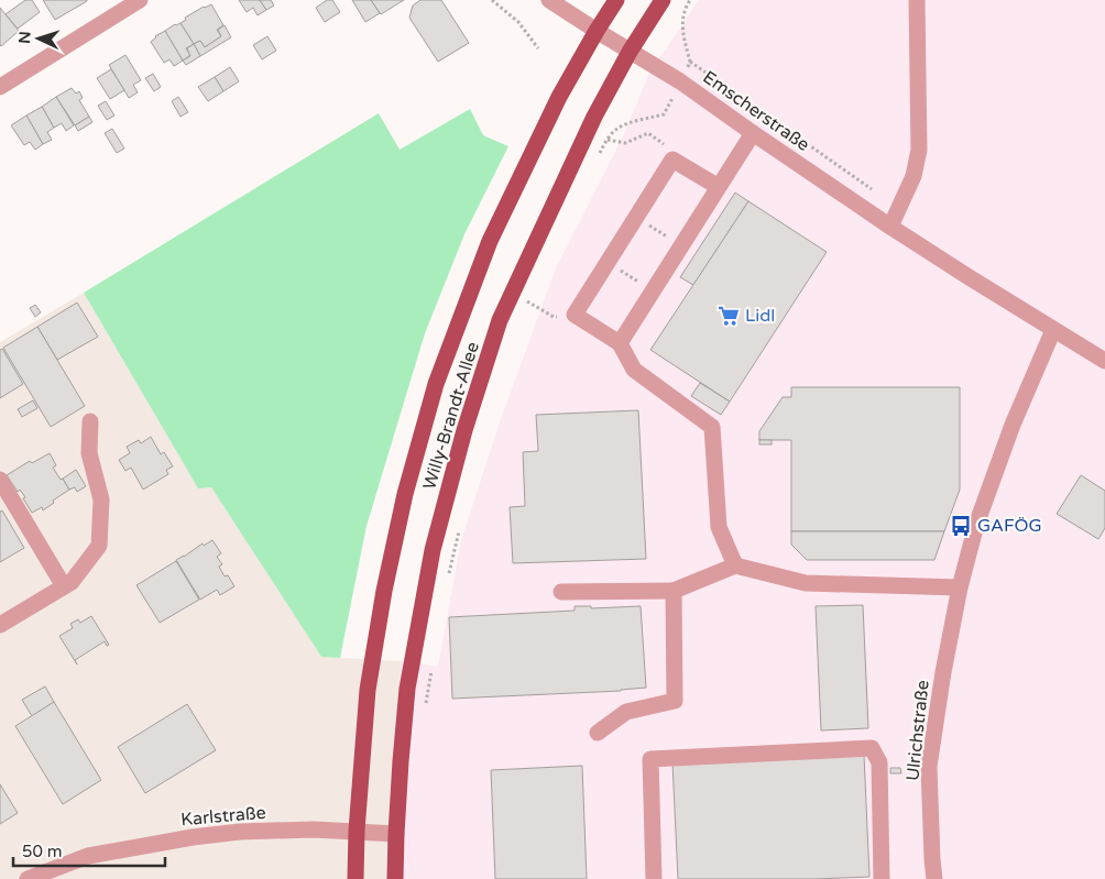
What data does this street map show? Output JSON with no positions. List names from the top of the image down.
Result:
{
  "streets": {
    "main road": ["Willy-Brandt-Allee"],
    "street": ["Emscherstraße", "Ulrichstraße", "Karlstraße"]
  },
  "crossings": [
    ["Emscherstraße", "Willy-Brandt-Allee"],
    ["Emscherstraße", "Ulrichstraße"],
    ["Willy-Brandt-Allee", "Karlstraße"]
  ],
  "places": {
    "supermarket": ["Lidl"],
    "bus stop": ["GAFÖG"]
  },
  "scale_bar": "50 m",
  "north": "left"
}
